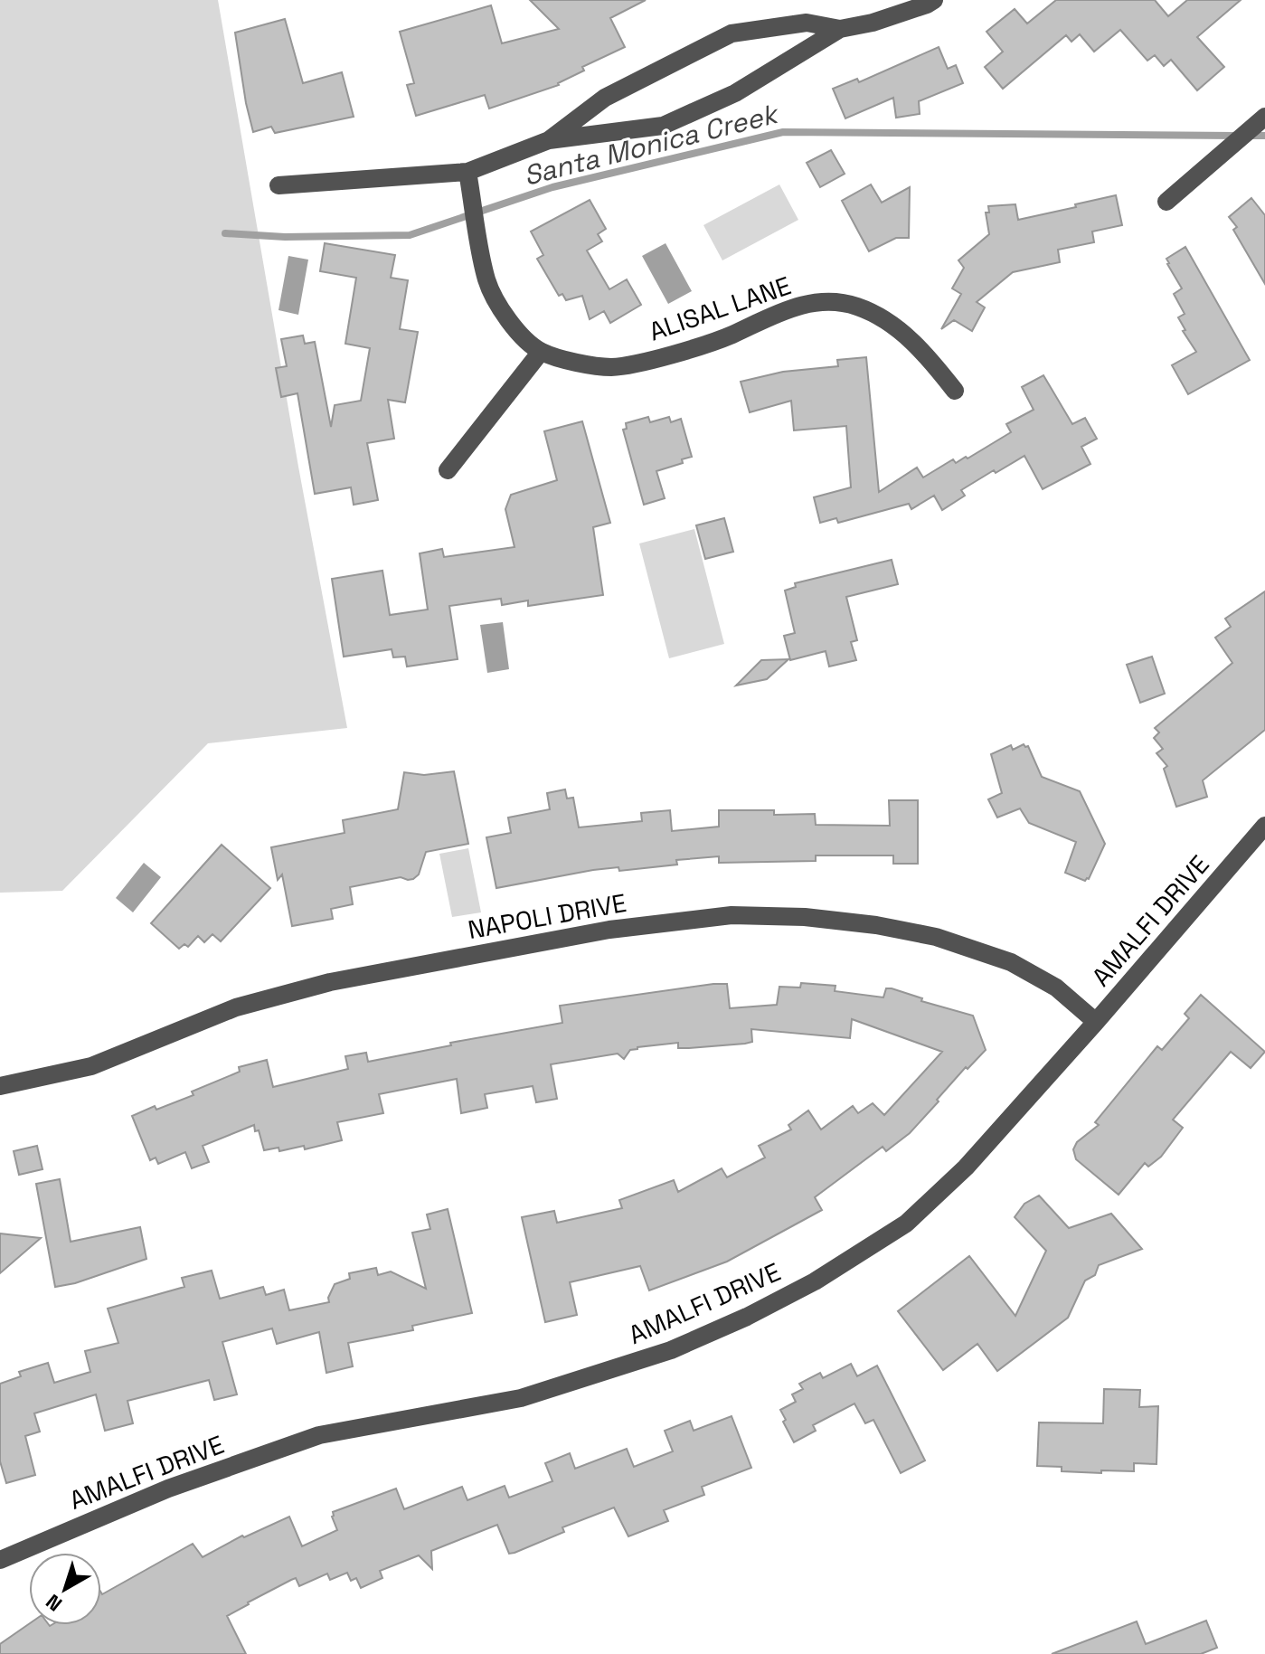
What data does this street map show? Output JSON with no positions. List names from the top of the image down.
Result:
{
  "streets": {
    "street": ["ALISAL LANE", "NAPOLI DRIVE", "AMALFI DRIVE"]
  },
  "crossings": [
    ["NAPOLI DRIVE", "AMALFI DRIVE"]
  ],
  "water": ["Santa Monica Creek"],
  "north": "bottom left"
}
